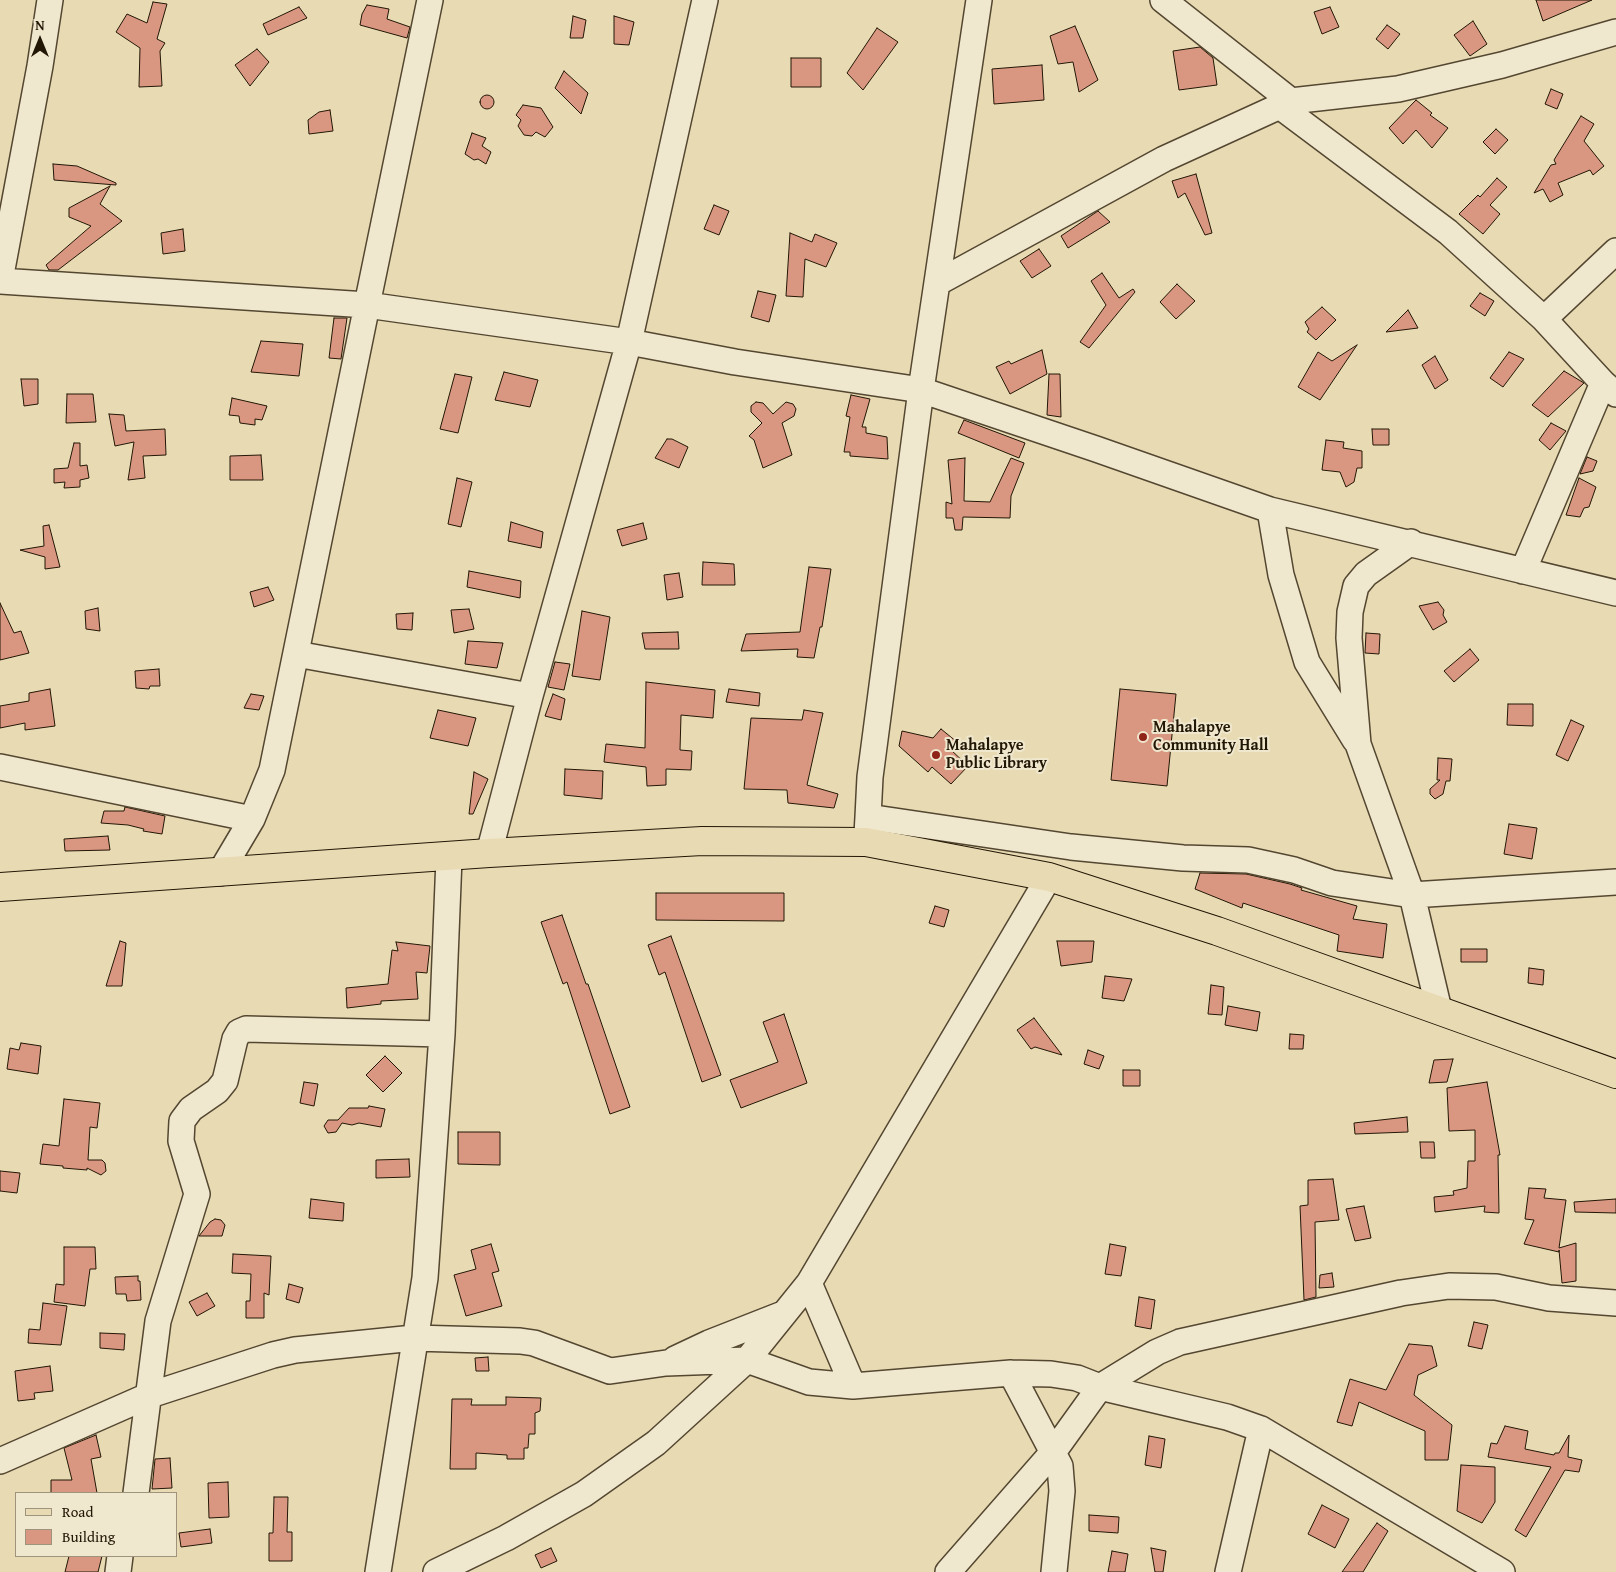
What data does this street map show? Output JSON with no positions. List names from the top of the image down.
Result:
{
  "places": ["Mahalapye Community Hall", "Mahalapye Public Library"],
  "legend": ["Road", "Building"],
  "north": "top"
}
